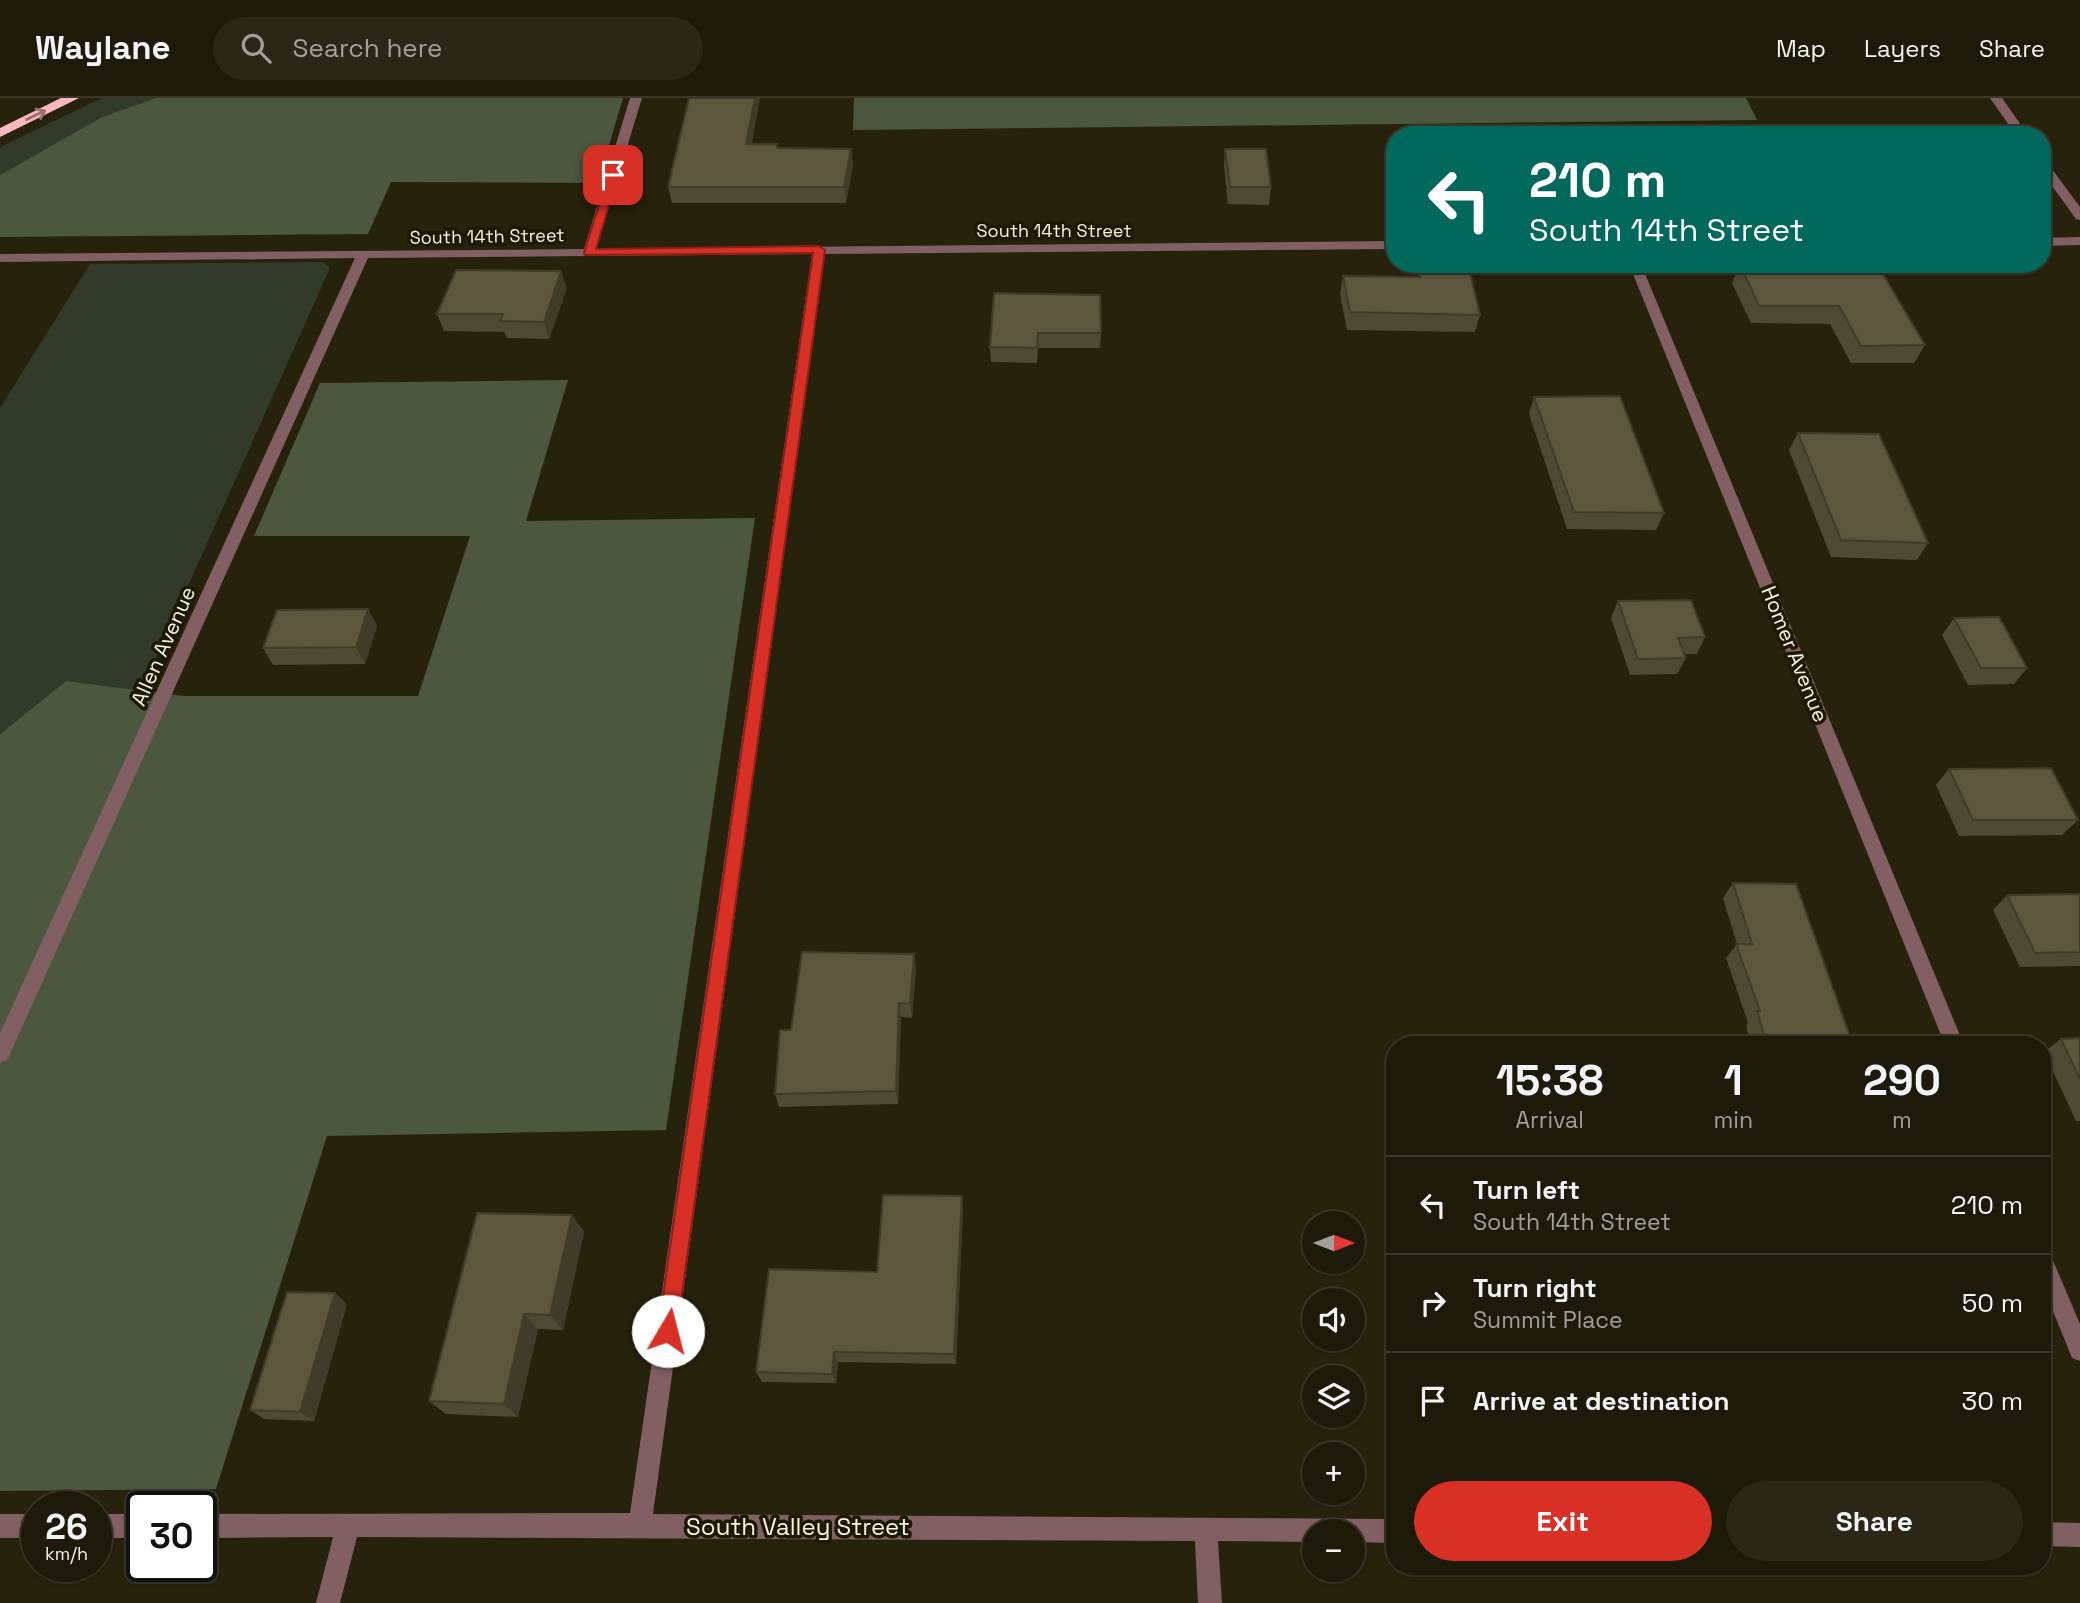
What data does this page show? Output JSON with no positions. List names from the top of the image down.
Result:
{
  "streets": {
    "street": [
      "South 14th Street",
      "Allen Avenue",
      "Homer Avenue",
      "South Valley Street"
    ]
  },
  "crossings": [
    ["South 14th Street", "Allen Avenue"]
  ],
  "north": "right",
  "page": {
    "header": "Waylane",
    "search": "Search here",
    "nav": ["Map", "Layers", "Share"],
    "turn": ["210 m", "South 14th Street"],
    "eta": [
      "15:38",
      "Arrival",
      "1",
      "min",
      "290",
      "m"
    ],
    "list": [
      {
        "name": "Turn left",
        "note": "South 14th Street",
        "value": "210 m"
      },
      {
        "name": "Turn right",
        "note": "Summit Place",
        "value": "50 m"
      },
      {
        "name": "Arrive at destination",
        "value": "30 m"
      }
    ],
    "map_buttons": ["+", "−"],
    "buttons": ["Exit", "Share"],
    "speed": "26 km/h",
    "limit": "30"
  }
}
